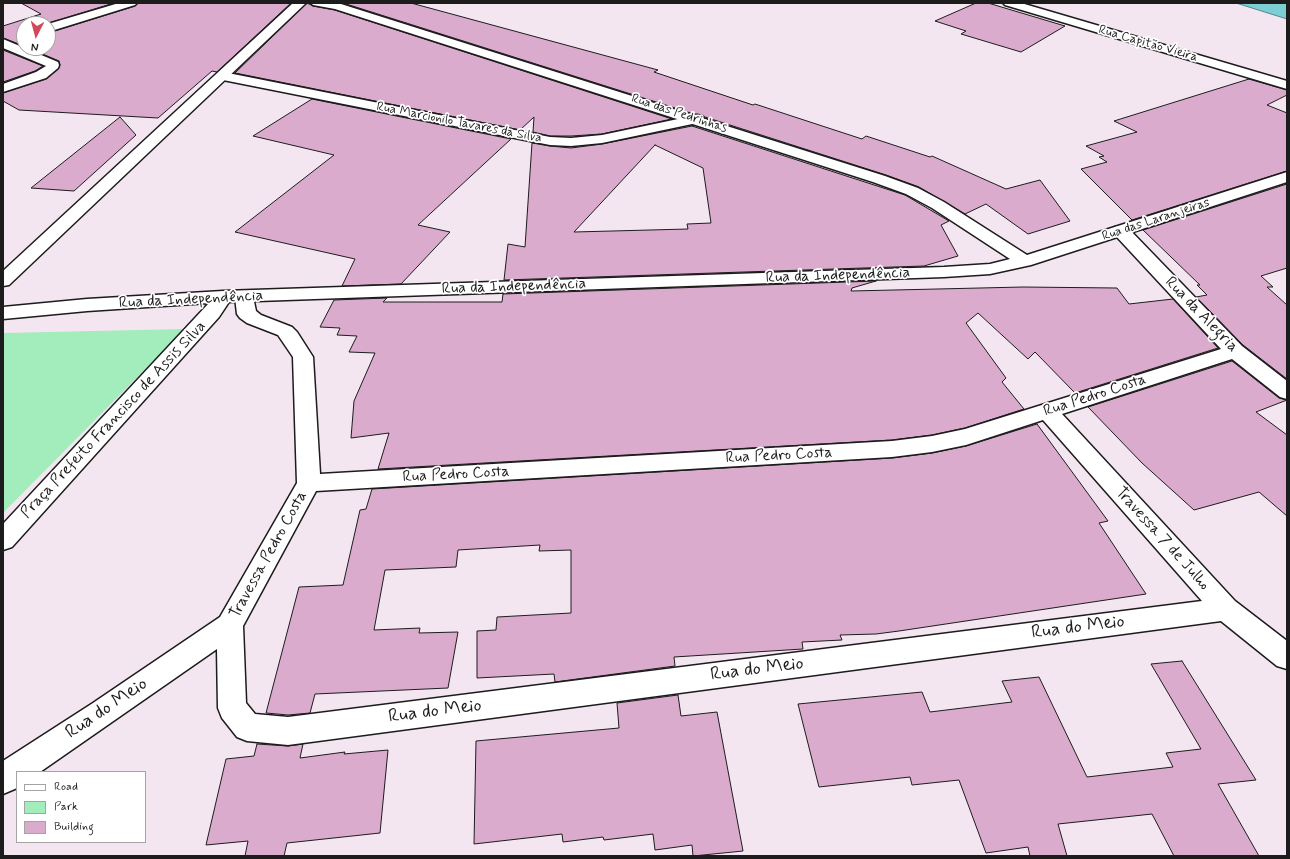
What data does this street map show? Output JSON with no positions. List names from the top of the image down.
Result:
{
  "streets": {
    "street": [
      "Rua Capitão Vieira",
      "Rua das Pedrinhas",
      "Rua Marcionilo Tavares da Silva",
      "Rua das Laranjeiras",
      "Rua da Independência",
      "Rua da Alegria",
      "Rua Pedro Costa",
      "Praça Prefeito Francisco de Assis Silva",
      "Travessa 7 de Julho",
      "Travessa Pedro Costa",
      "Rua do Meio"
    ]
  },
  "crossings": [
    ["Rua das Pedrinhas", "Rua Marcionilo Tavares da Silva"],
    ["Rua das Pedrinhas", "Rua das Laranjeiras"],
    ["Rua das Pedrinhas", "Rua da Independência"],
    ["Rua das Laranjeiras", "Rua da Independência"],
    ["Rua das Laranjeiras", "Rua da Alegria"],
    ["Rua da Independência", "Praça Prefeito Francisco de Assis Silva"],
    ["Rua da Independência", "Travessa Pedro Costa"],
    ["Rua da Alegria", "Rua Pedro Costa"],
    ["Rua Pedro Costa", "Travessa 7 de Julho"],
    ["Rua Pedro Costa", "Travessa Pedro Costa"],
    ["Praça Prefeito Francisco de Assis Silva", "Travessa Pedro Costa"],
    ["Travessa 7 de Julho", "Rua do Meio"],
    ["Travessa Pedro Costa", "Rua do Meio"]
  ],
  "legend": ["Road", "Park", "Building"],
  "north": "bottom"
}
